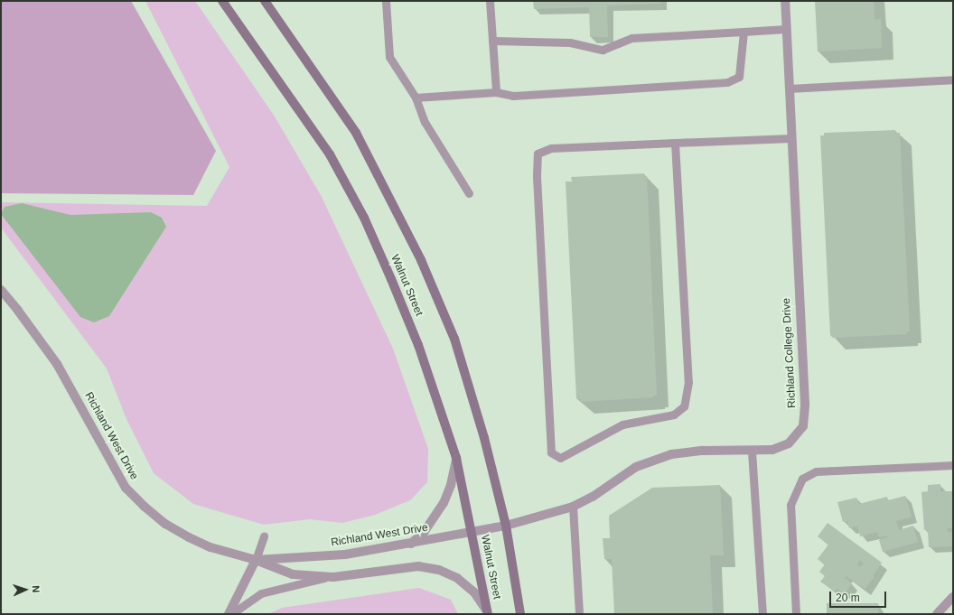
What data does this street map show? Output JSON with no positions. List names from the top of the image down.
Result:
{
  "streets": {
    "main road": ["Walnut Street"],
    "street": ["Richland College Drive", "Richland West Drive"]
  },
  "crossings": [
    ["Walnut Street", "Richland College Drive"],
    ["Walnut Street", "Richland West Drive"],
    ["Richland College Drive", "Richland West Drive"]
  ],
  "scale_bar": "20 m",
  "north": "right"
}
